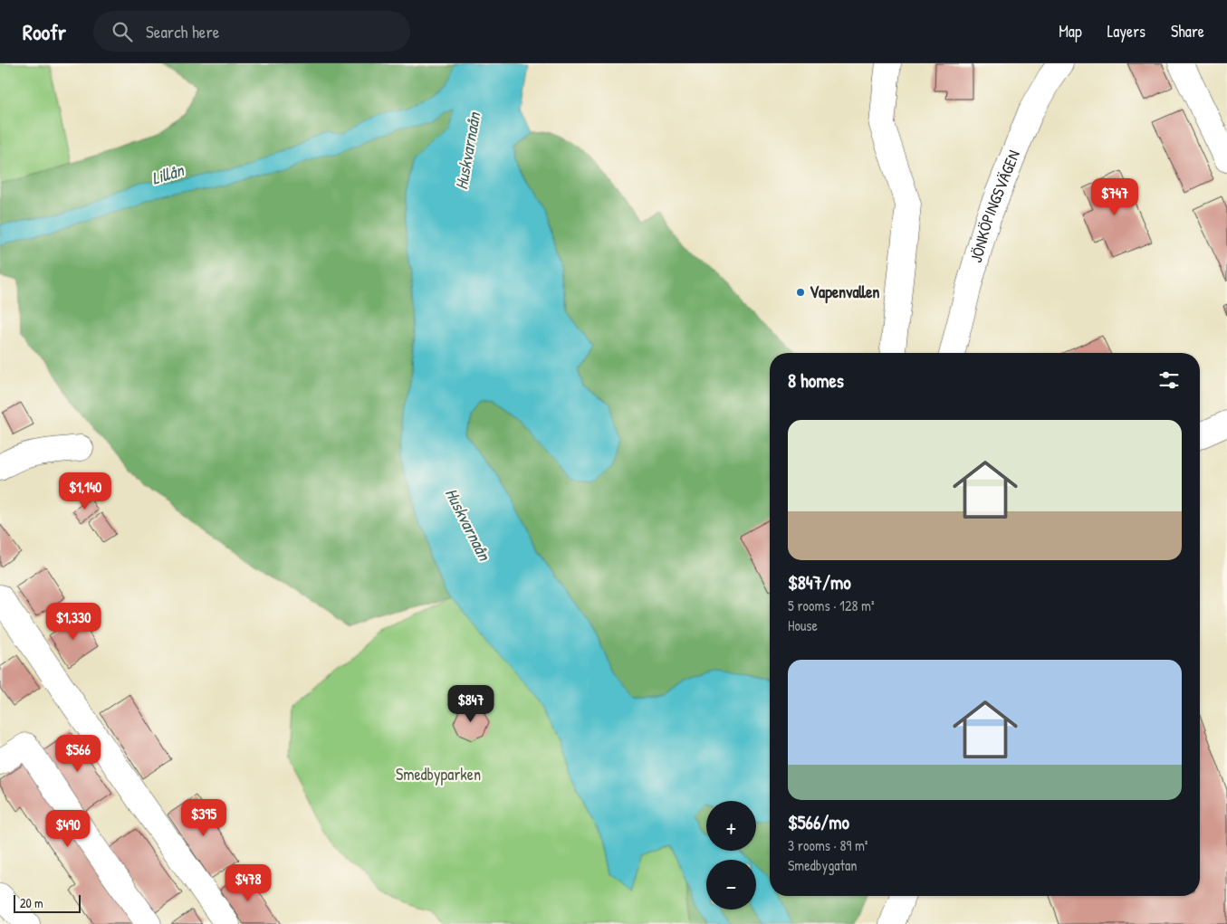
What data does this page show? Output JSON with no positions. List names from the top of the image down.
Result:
{
  "streets": {
    "street": ["JÖNKÖPINGSVÄGEN"]
  },
  "water": ["Huskvarnaån", "Lillån"],
  "parks": ["Smedbyparken"],
  "places": ["Vapenvallen"],
  "scale_bar": "20 m",
  "page": {
    "header": "Roofr",
    "search": "Search here",
    "nav": ["Map", "Layers", "Share"],
    "price": [
      "$747",
      "$1,140",
      "$1,330",
      "$847",
      "$566",
      "$395",
      "$490",
      "$478"
    ],
    "heading": "8 homes",
    "list": [
      {
        "name": "$847/mo",
        "note": "5 rooms · 128 m² · House"
      },
      {
        "name": "$566/mo",
        "note": "3 rooms · 89 m² · Smedbygatan"
      }
    ],
    "map_buttons": ["+", "−"],
    "scale": "20 m"
  }
}
